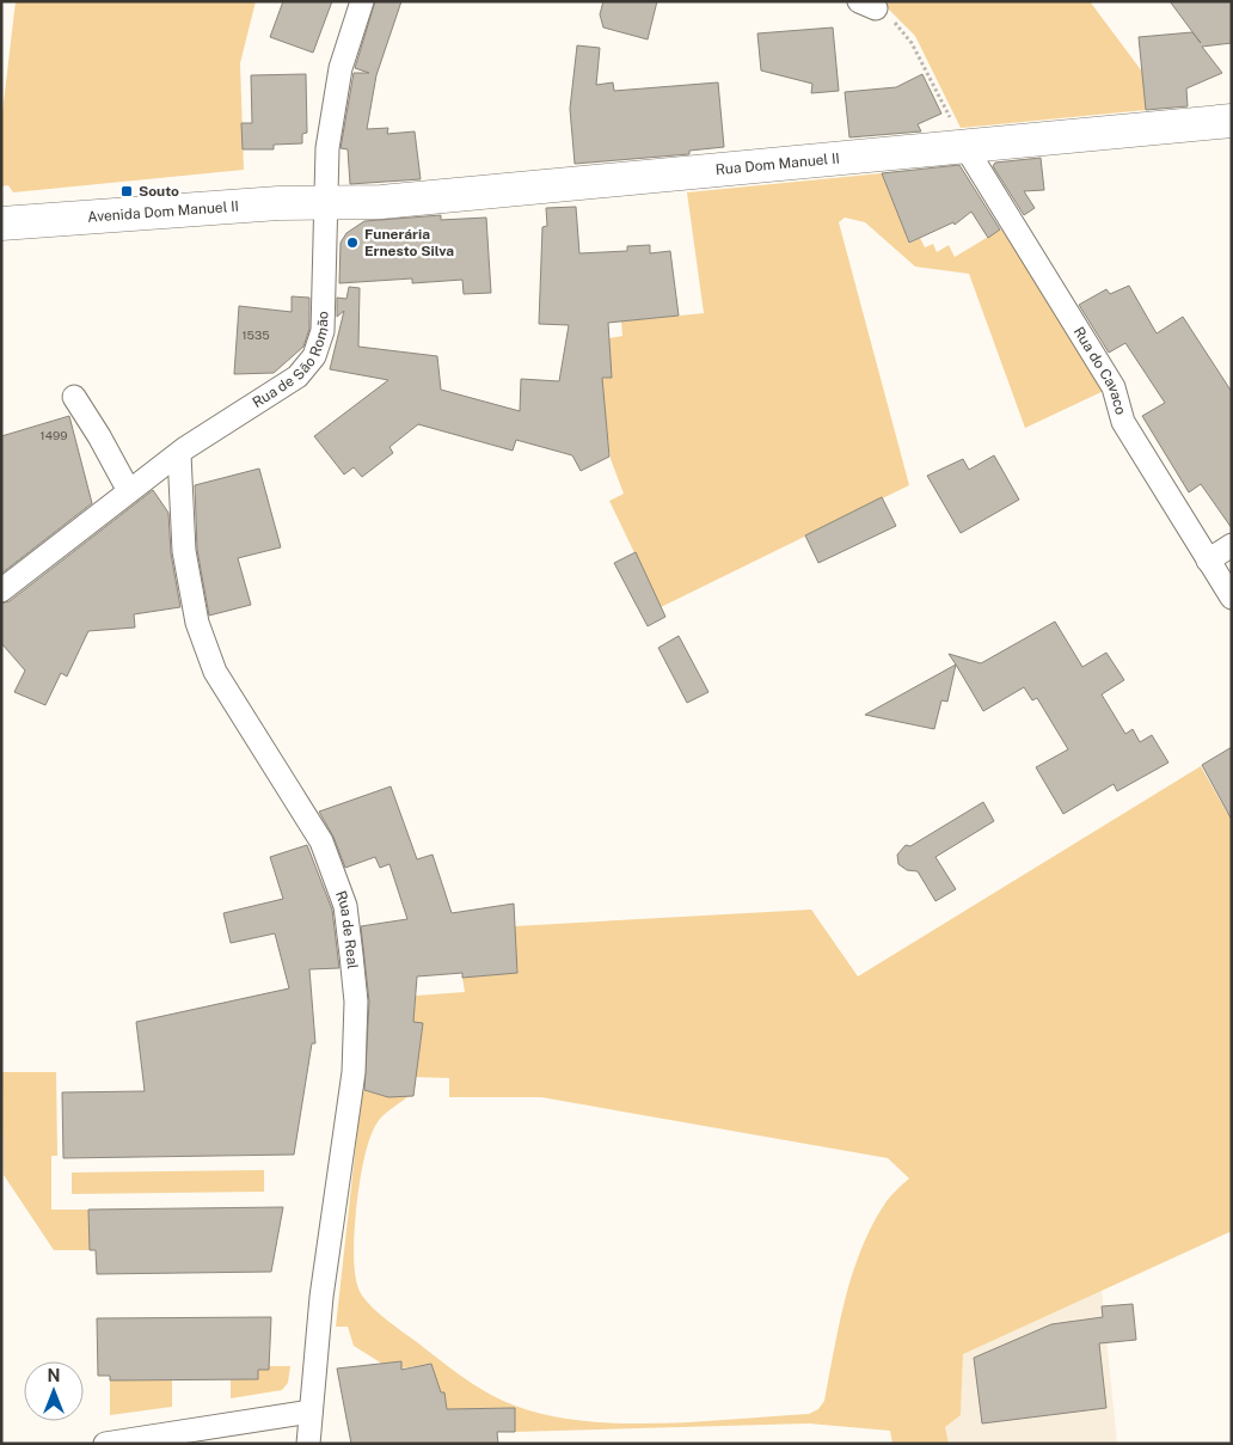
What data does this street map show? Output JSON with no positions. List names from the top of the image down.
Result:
{
  "streets": {
    "main road": ["Rua Dom Manuel II", "Avenida Dom Manuel II"],
    "street": ["Rua de São Romão", "Rua do Cavaco", "Rua de Real"]
  },
  "crossings": [
    ["Rua Dom Manuel II", "Avenida Dom Manuel II"],
    ["Rua Dom Manuel II", "Rua de São Romão"],
    ["Rua Dom Manuel II", "Rua do Cavaco"],
    ["Avenida Dom Manuel II", "Rua de São Romão"],
    ["Rua de São Romão", "Rua de Real"]
  ],
  "places": {
    "transit": ["Souto"],
    "other": ["Funerária Ernesto Silva"]
  },
  "house_numbers": ["1535", "1499"],
  "north": "top"
}
